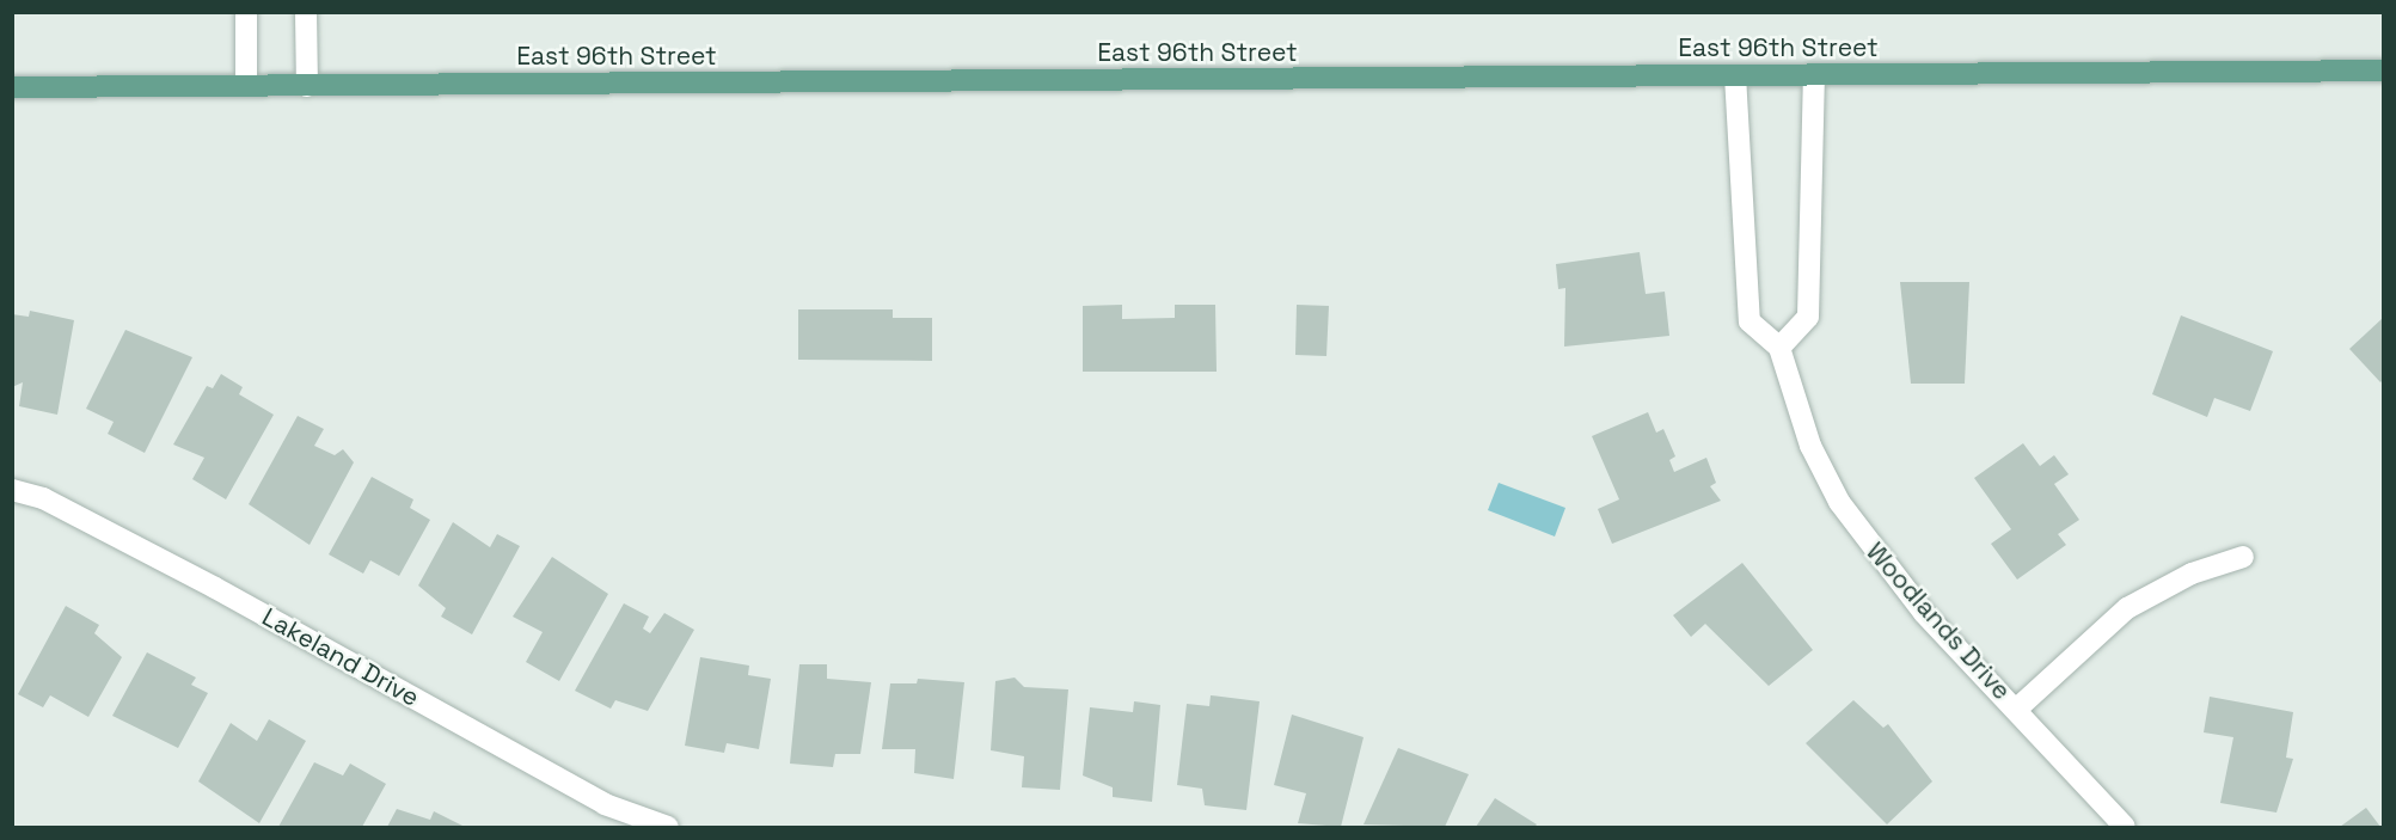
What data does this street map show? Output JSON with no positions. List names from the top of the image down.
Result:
{
  "streets": {
    "main road": ["East 96th Street"],
    "street": ["Woodlands Drive", "Lakeland Drive"]
  }
}
